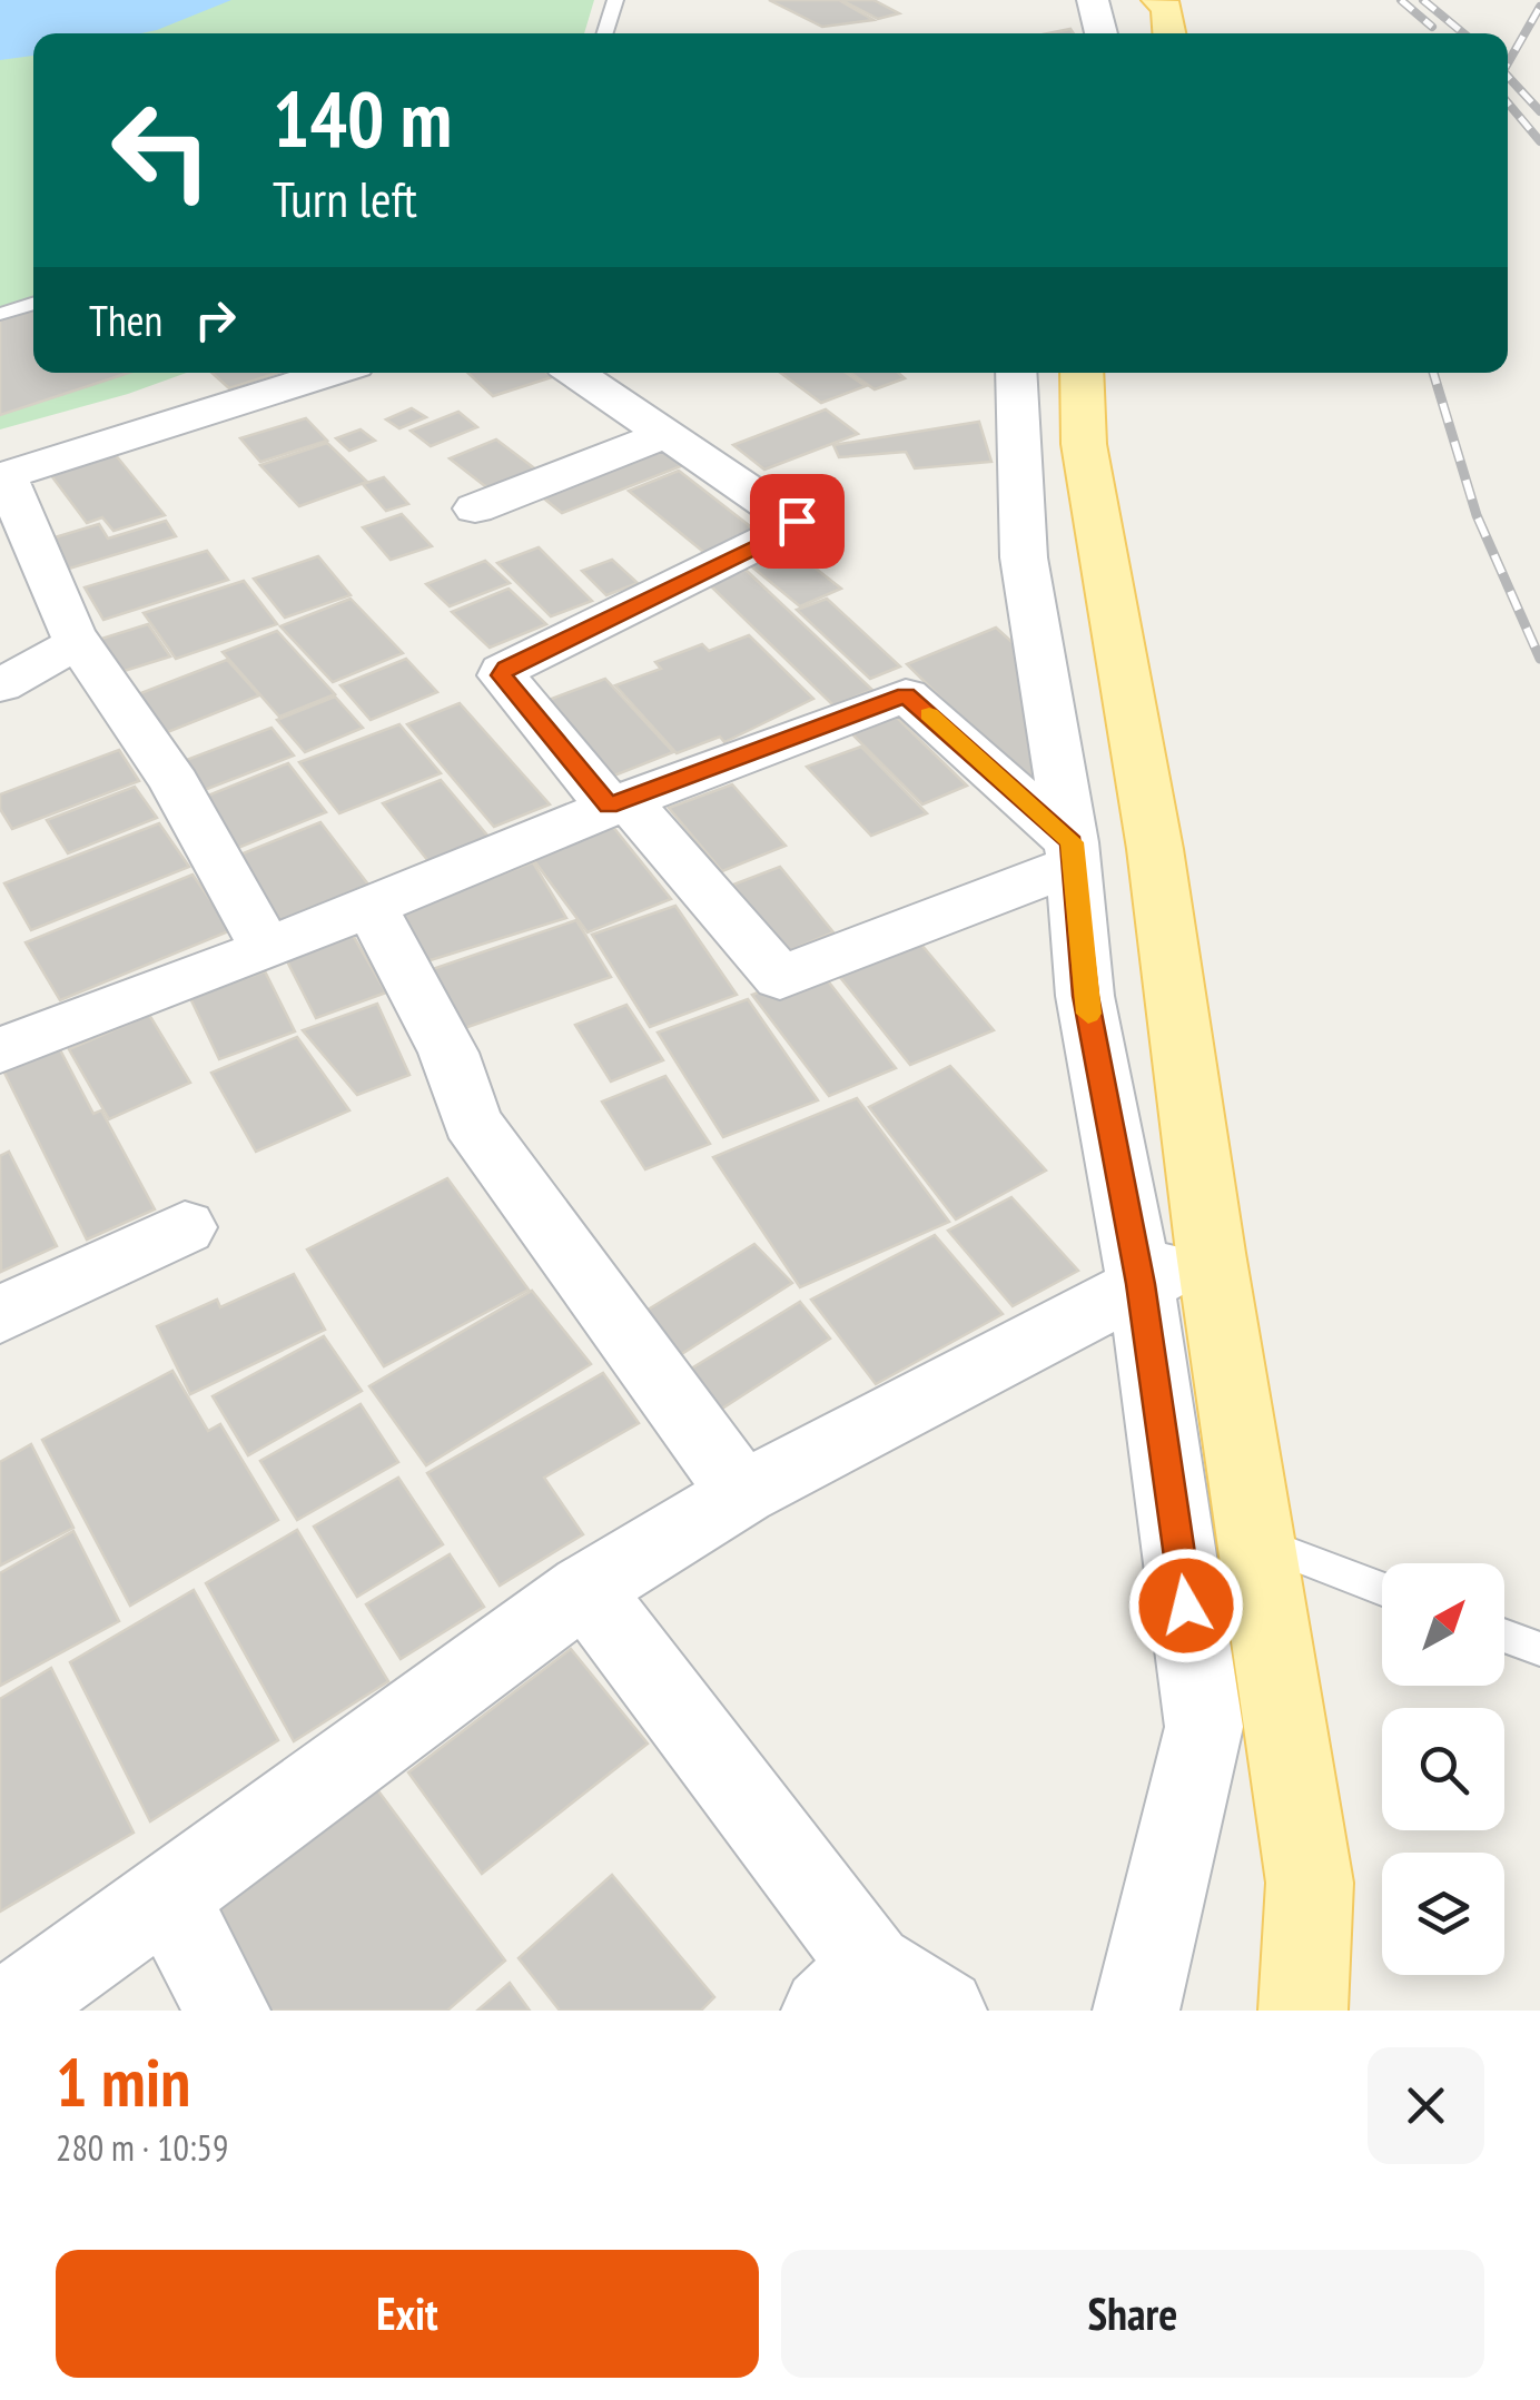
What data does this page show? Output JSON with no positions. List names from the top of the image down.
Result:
{
  "north": "top right",
  "page": {
    "turn": ["140 m", "Turn left"],
    "then": "Then",
    "heading": ["1 min", "280 m · 10:59"],
    "buttons": ["Exit", "Share"]
  }
}
